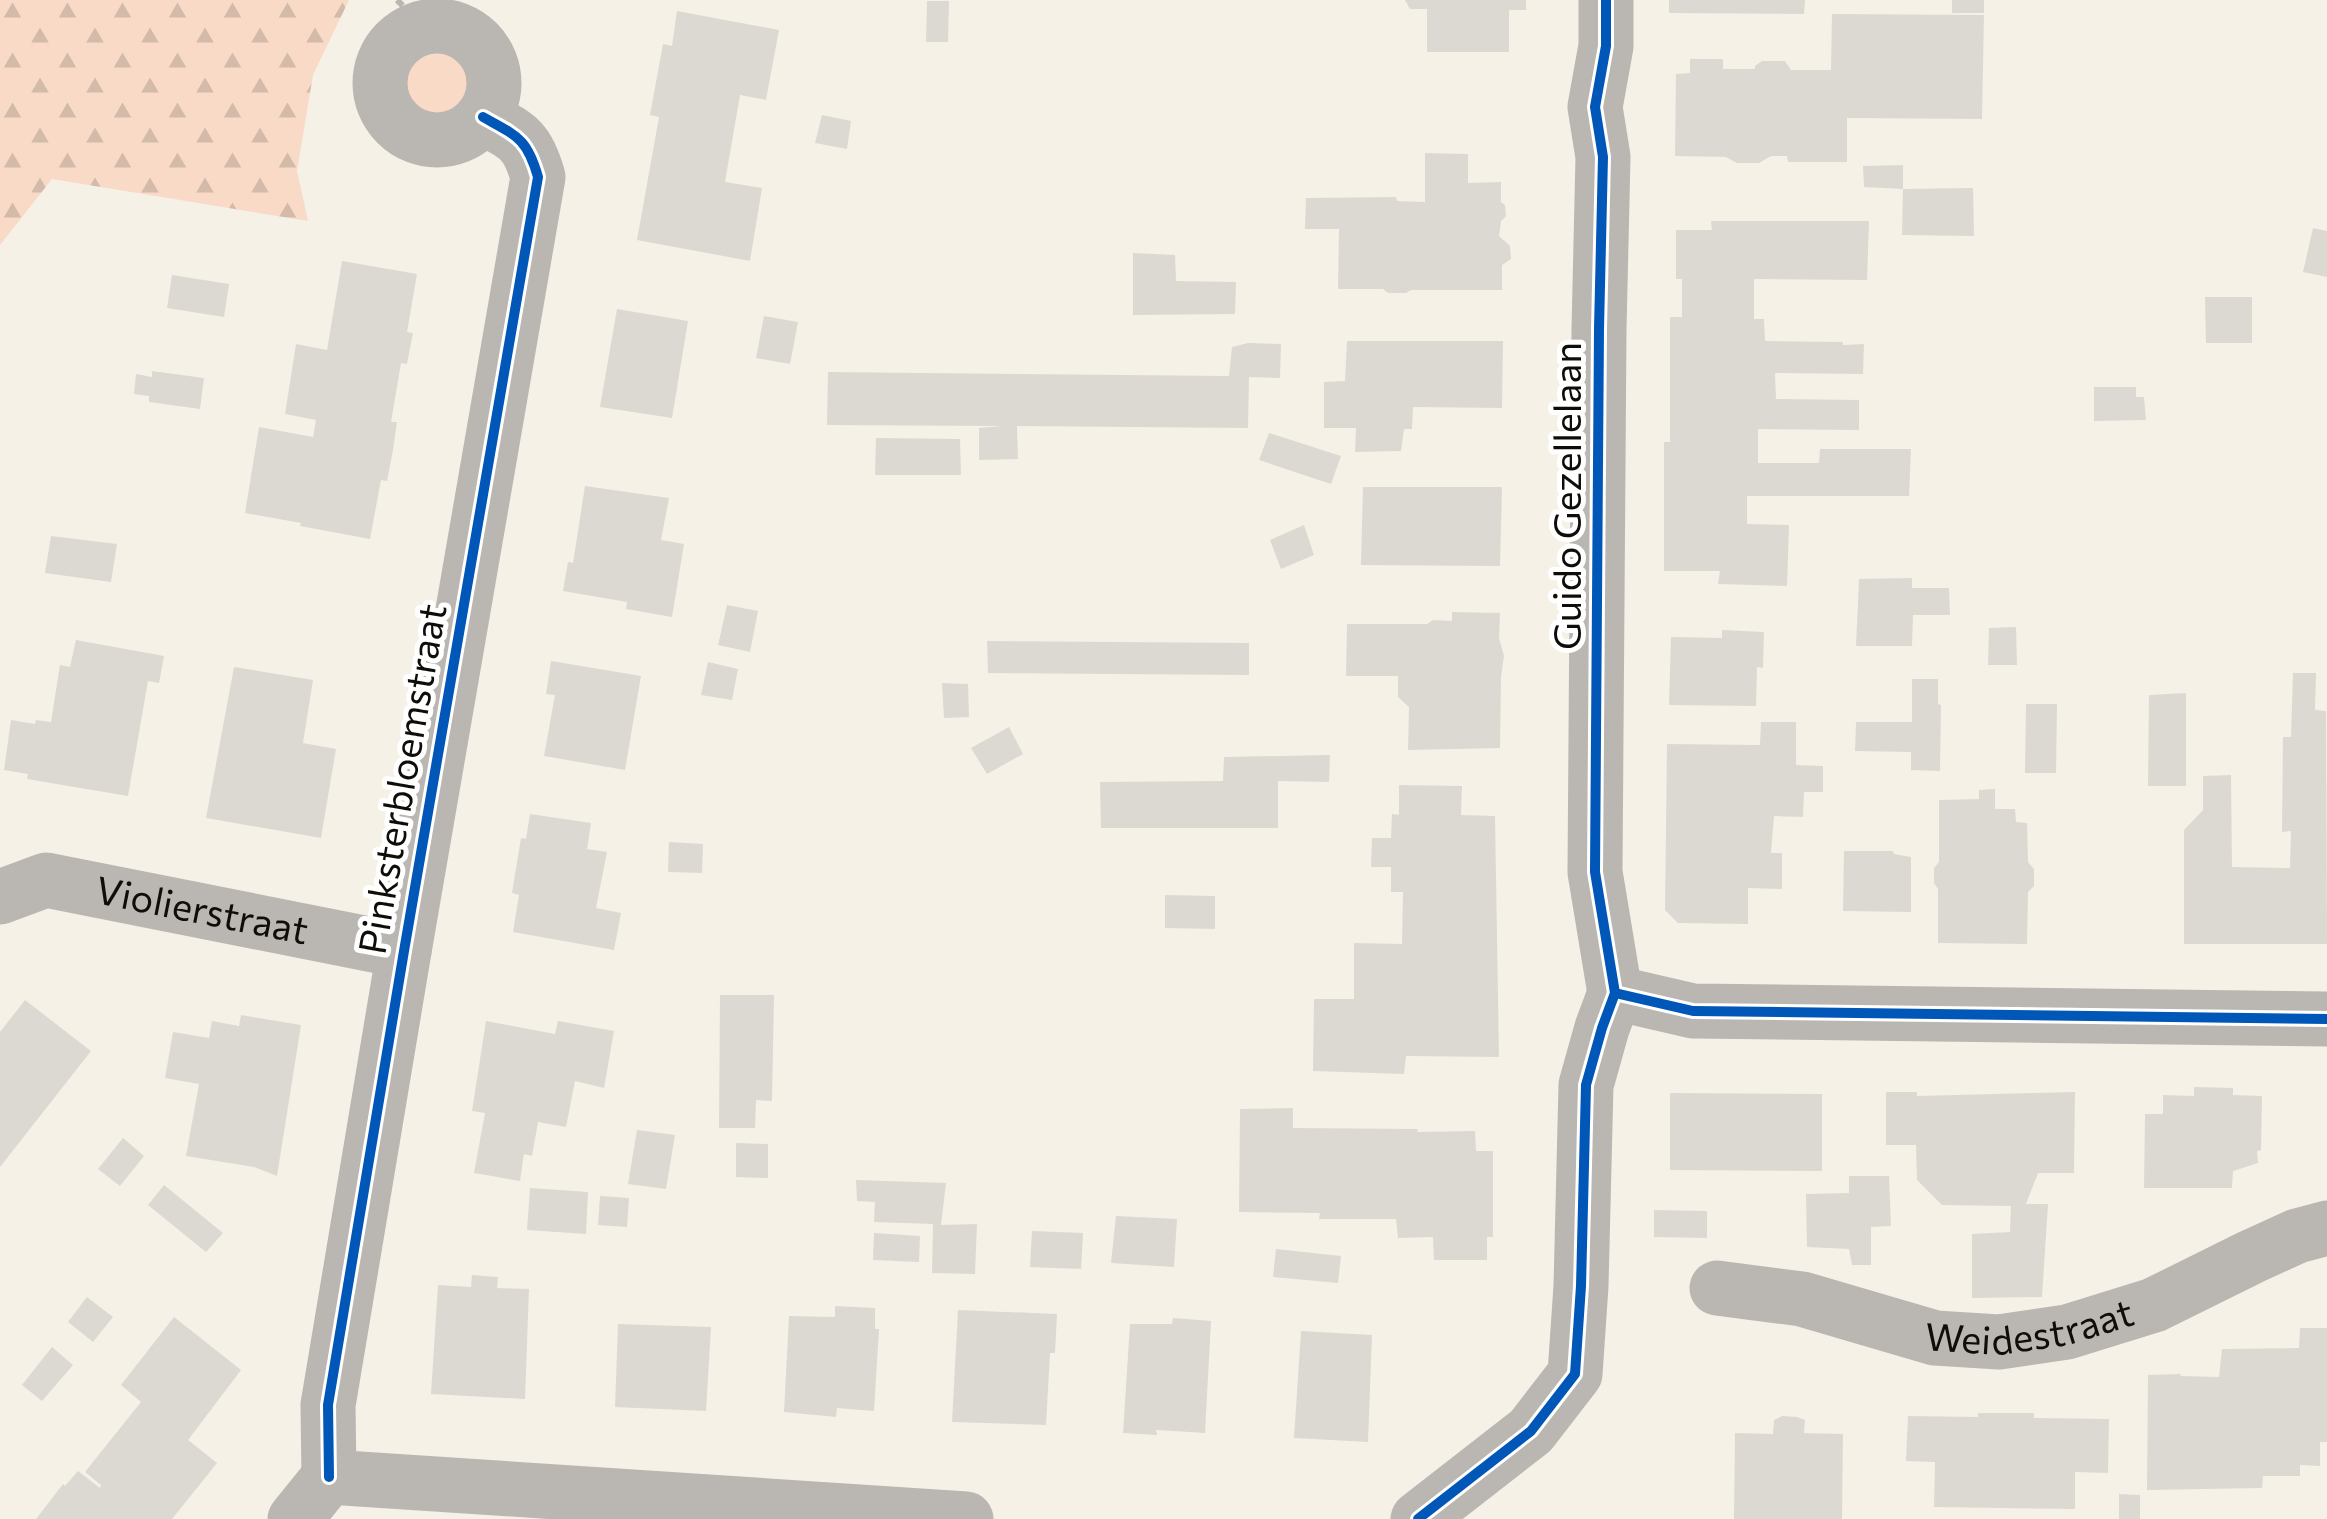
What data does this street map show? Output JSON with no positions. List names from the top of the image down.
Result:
{
  "streets": {
    "street": [
      "Guido Gezellelaan",
      "Pinksterbloemstraat",
      "Violierstraat",
      "Weidestraat"
    ]
  },
  "crossings": [
    ["Pinksterbloemstraat", "Violierstraat"]
  ]
}
